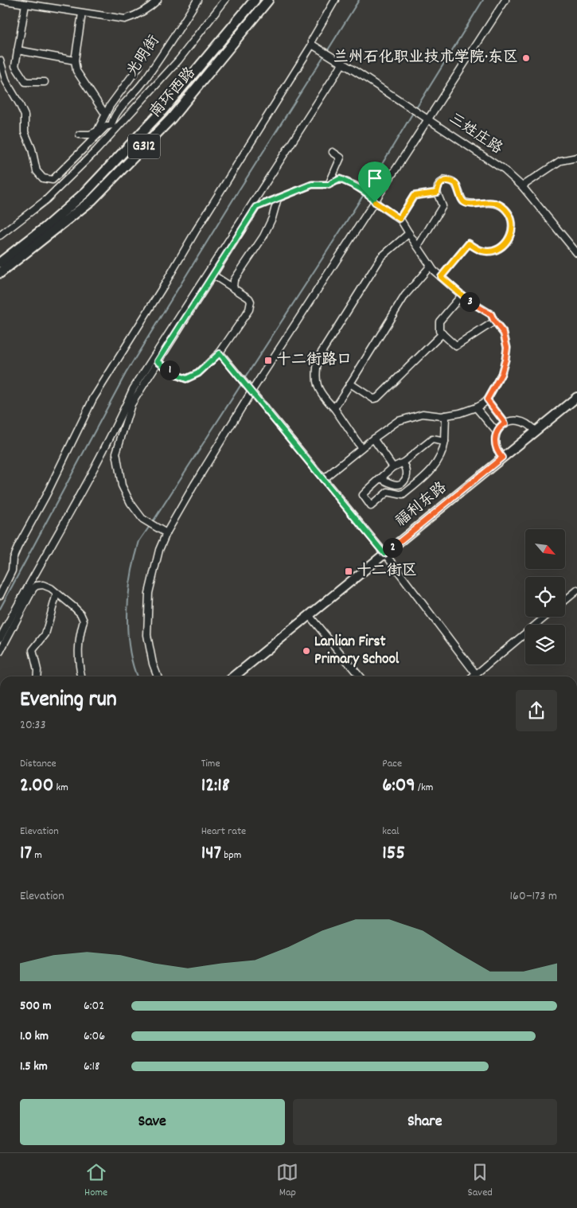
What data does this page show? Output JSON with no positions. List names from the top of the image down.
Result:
{
  "streets": {
    "highway": ["南环西路", "G312"],
    "main road": ["福利东路"],
    "street": ["光明街", "三姓庄路"]
  },
  "places": {
    "other": ["兰州石化职业技术学院·东区", "Lanlian First Primary School"],
    "transit": ["十二街路口", "十二街区"]
  },
  "north": "bottom right",
  "page": {
    "pins": ["3", "1", "2"],
    "heading": ["Evening run", "20:33"],
    "stats": [
      ["Distance", "2.00 km"],
      ["Time", "12:18"],
      ["Pace", "6:09 /km"],
      ["Elevation", "17 m"],
      ["Heart rate", "147 bpm"],
      ["kcal", "155"]
    ],
    "chart": ["Elevation", "160–173 m"],
    "list": [
      {
        "name": "500 m",
        "note": "6:02"
      },
      {
        "name": "1.0 km",
        "note": "6:06"
      },
      {
        "name": "1.5 km",
        "note": "6:18"
      }
    ],
    "buttons": ["Save", "Share"],
    "tabs": ["Home", "Map", "Saved"]
  }
}
